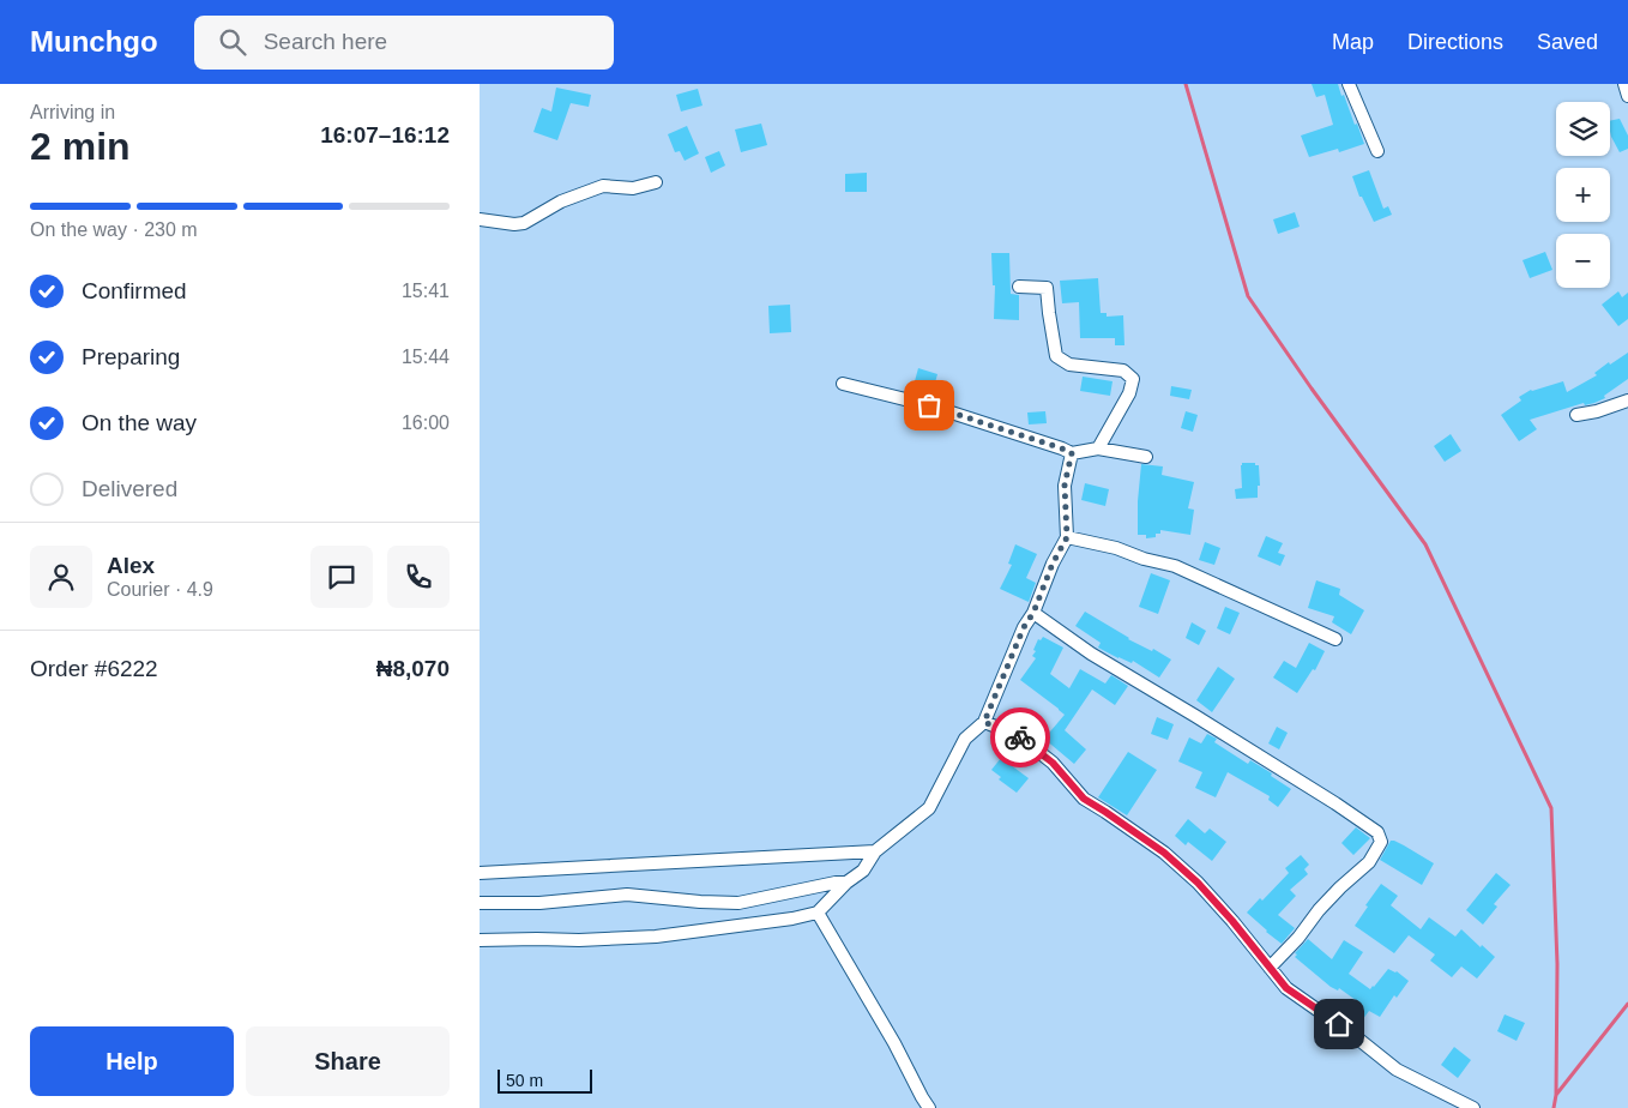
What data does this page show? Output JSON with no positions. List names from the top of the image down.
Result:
{
  "scale_bar": "50 m",
  "page": {
    "header": "Munchgo",
    "search": "Search here",
    "nav": ["Map", "Directions", "Saved"],
    "heading": ["2 min", "Arriving in", "16:07–16:12"],
    "panel": [
      "Alex",
      "Courier · 4.9",
      "Order #6222",
      "₦8,070"
    ],
    "map_buttons": ["+", "−"],
    "bar": "On the way · 230 m",
    "list": [
      ["Confirmed", "15:41"],
      ["Preparing", "15:44"],
      ["On the way", "16:00"],
      "Delivered"
    ],
    "buttons": ["Help", "Share"],
    "scale": "50 m"
  }
}
